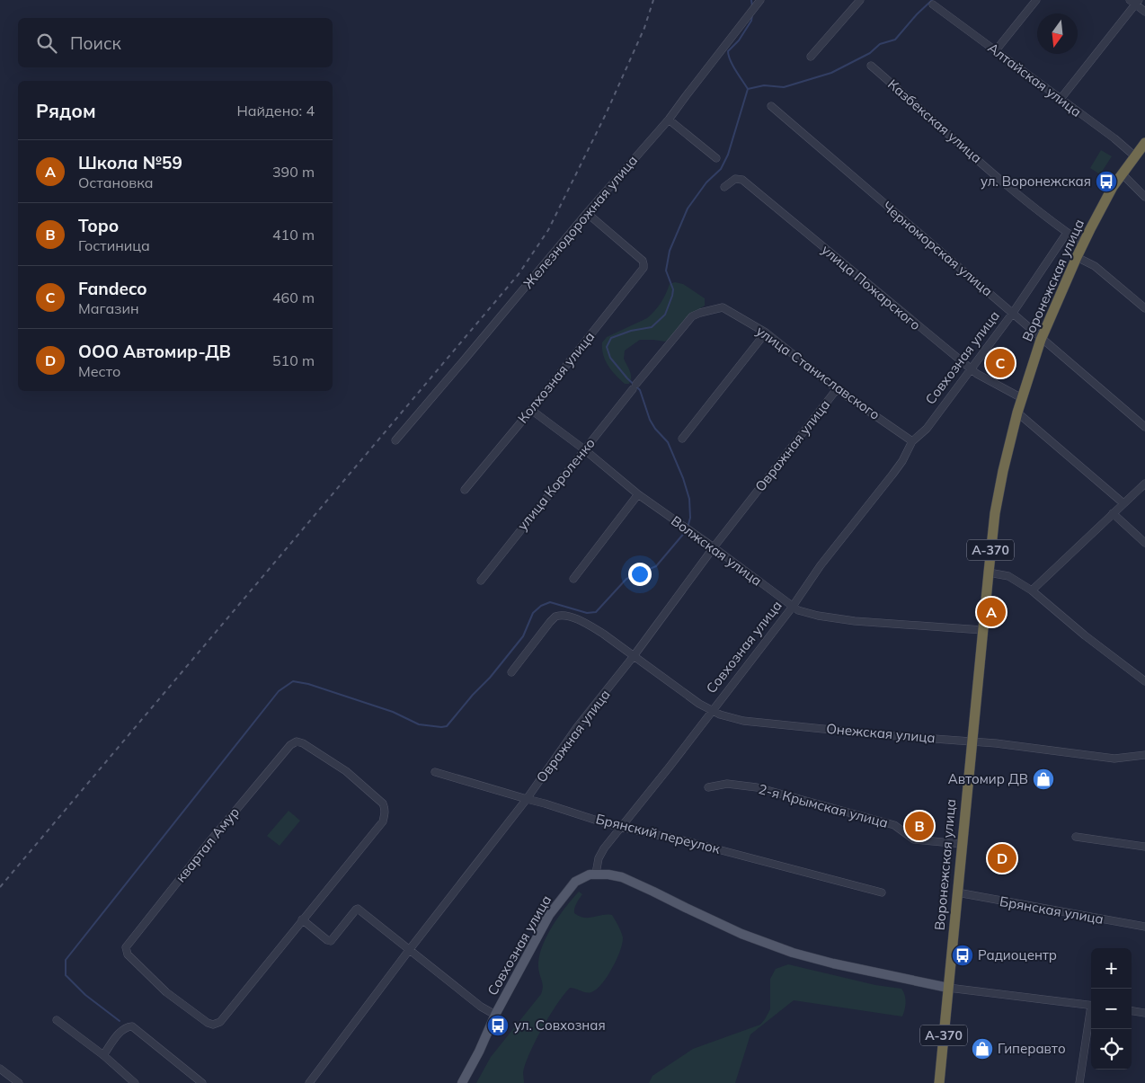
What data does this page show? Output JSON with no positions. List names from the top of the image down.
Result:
{
  "streets": {
    "highway": ["Воронежская улица", "А-370"],
    "main road": ["Совхозная улица"],
    "street": [
      "Алтайская улица",
      "Казбекская улица",
      "Железнодорожная улица",
      "Черноморская улица",
      "улица Пожарского",
      "улица Станиславского",
      "Колхозная улица",
      "Овражная улица",
      "улица Короленко",
      "Волжская улица",
      "Онежская улица",
      "2-я Крымская улица",
      "Брянский переулок",
      "квартал Амур",
      "Брянская улица"
    ]
  },
  "crossings": [
    ["Алтайская улица", "Воронежская улица"],
    ["Казбекская улица", "Воронежская улица"],
    ["Казбекская улица", "Совхозная улица"],
    ["Железнодорожная улица", "Колхозная улица"],
    ["Черноморская улица", "Воронежская улица"],
    ["Черноморская улица", "Совхозная улица"],
    ["Воронежская улица", "улица Пожарского"],
    ["Воронежская улица", "Волжская улица"],
    ["Воронежская улица", "Онежская улица"],
    ["Воронежская улица", "2-я Крымская улица"],
    ["Воронежская улица", "Брянская улица"],
    ["улица Пожарского", "Совхозная улица"],
    ["Совхозная улица", "улица Станиславского"],
    ["Совхозная улица", "Волжская улица"],
    ["Совхозная улица", "Онежская улица"],
    ["Совхозная улица", "Брянский переулок"],
    ["улица Станиславского", "Овражная улица"],
    ["улица Станиславского", "улица Короленко"],
    ["Колхозная улица", "Волжская улица"],
    ["Овражная улица", "Волжская улица"],
    ["Овражная улица", "Онежская улица"],
    ["Овражная улица", "Брянский переулок"],
    ["улица Короленко", "Волжская улица"]
  ],
  "places": {
    "bus stop": ["ул. Воронежская", "Радиоцентр", "ул. Совхозная"],
    "shop": ["Автомир ДВ", "Гиперавто"]
  },
  "north": "bottom",
  "page": {
    "search": "Поиск",
    "heading": ["Рядом", "Найдено: 4"],
    "list": [
      {
        "mark": "A",
        "name": "Школа №59",
        "note": "Остановка",
        "value": "390 m"
      },
      {
        "mark": "B",
        "name": "Торо",
        "note": "Гостиница",
        "value": "410 m"
      },
      {
        "mark": "C",
        "name": "Fandeco",
        "note": "Магазин",
        "value": "460 m"
      },
      {
        "mark": "D",
        "name": "ООО Автомир-ДВ",
        "note": "Место",
        "value": "510 m"
      }
    ],
    "pins": [
      "C",
      "A",
      "B",
      "D"
    ],
    "map_buttons": ["+", "−"]
  }
}
